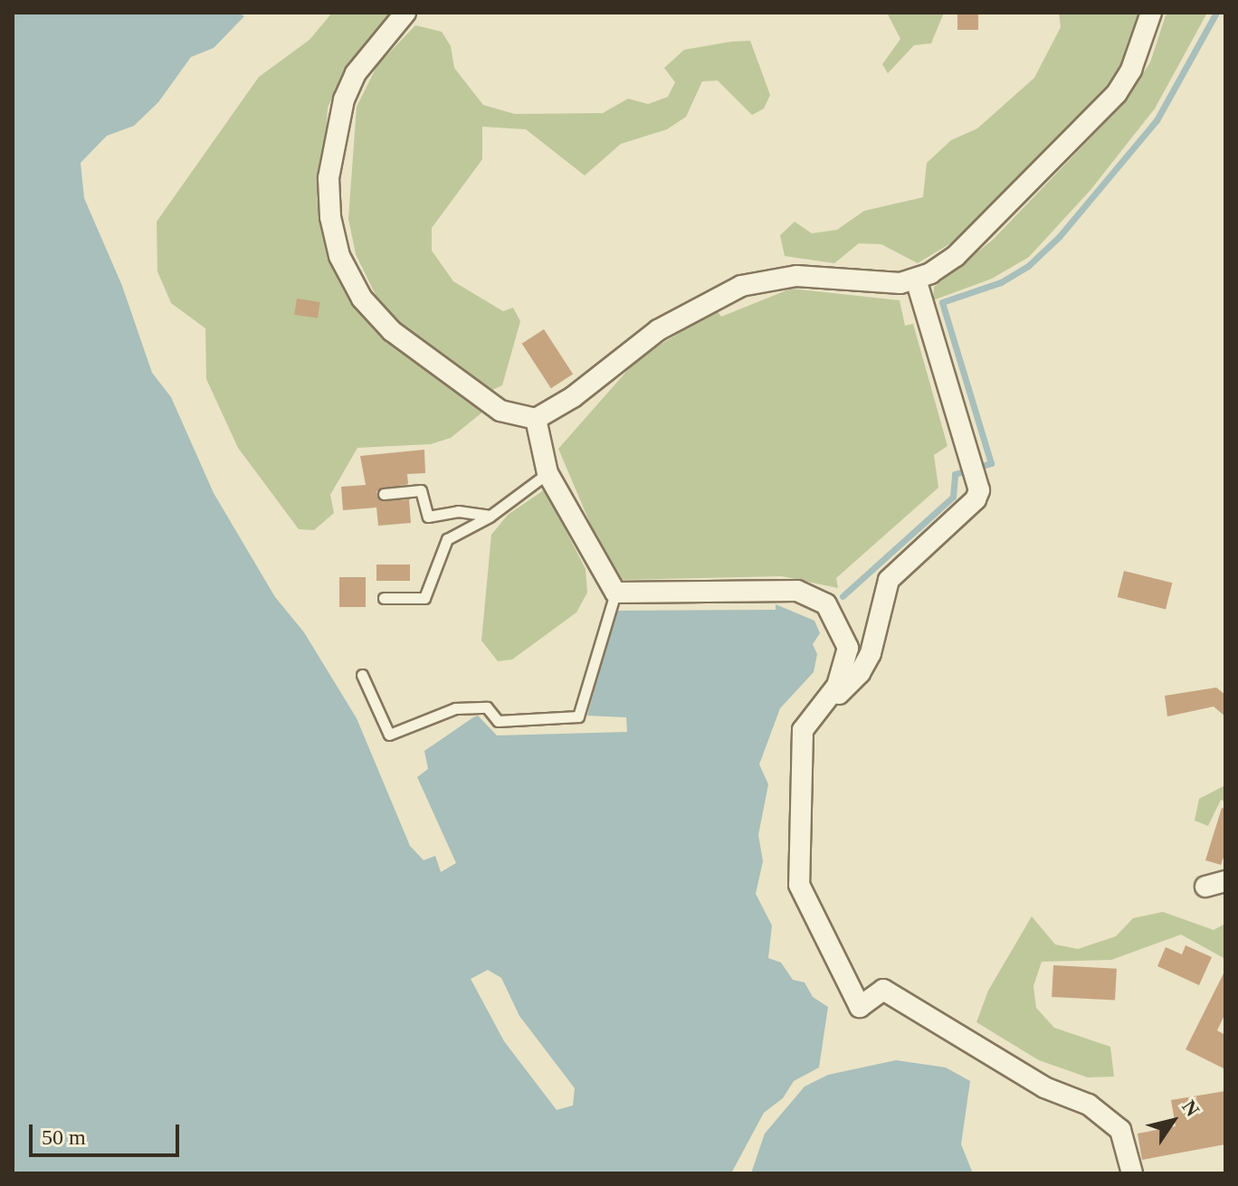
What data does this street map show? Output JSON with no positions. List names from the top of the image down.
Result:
{
  "scale_bar": "50 m",
  "north": "top right"
}
